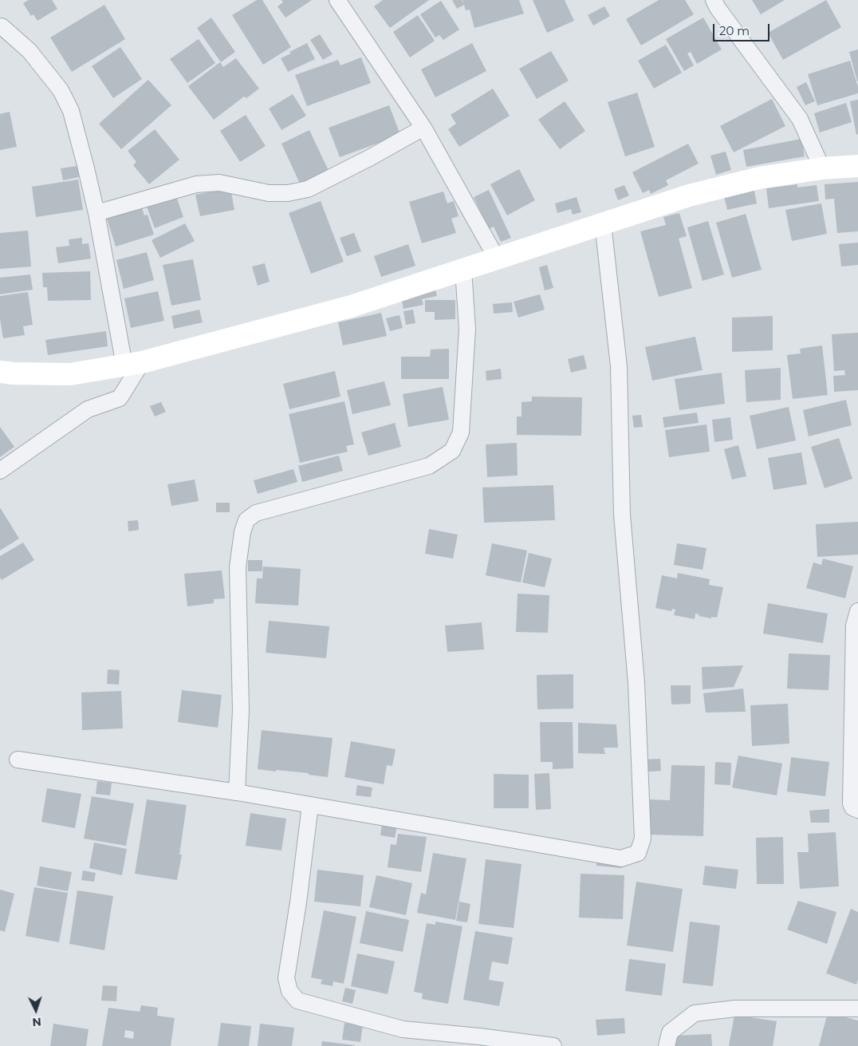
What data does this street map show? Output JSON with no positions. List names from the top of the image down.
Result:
{
  "scale_bar": "20 m",
  "north": "bottom"
}
